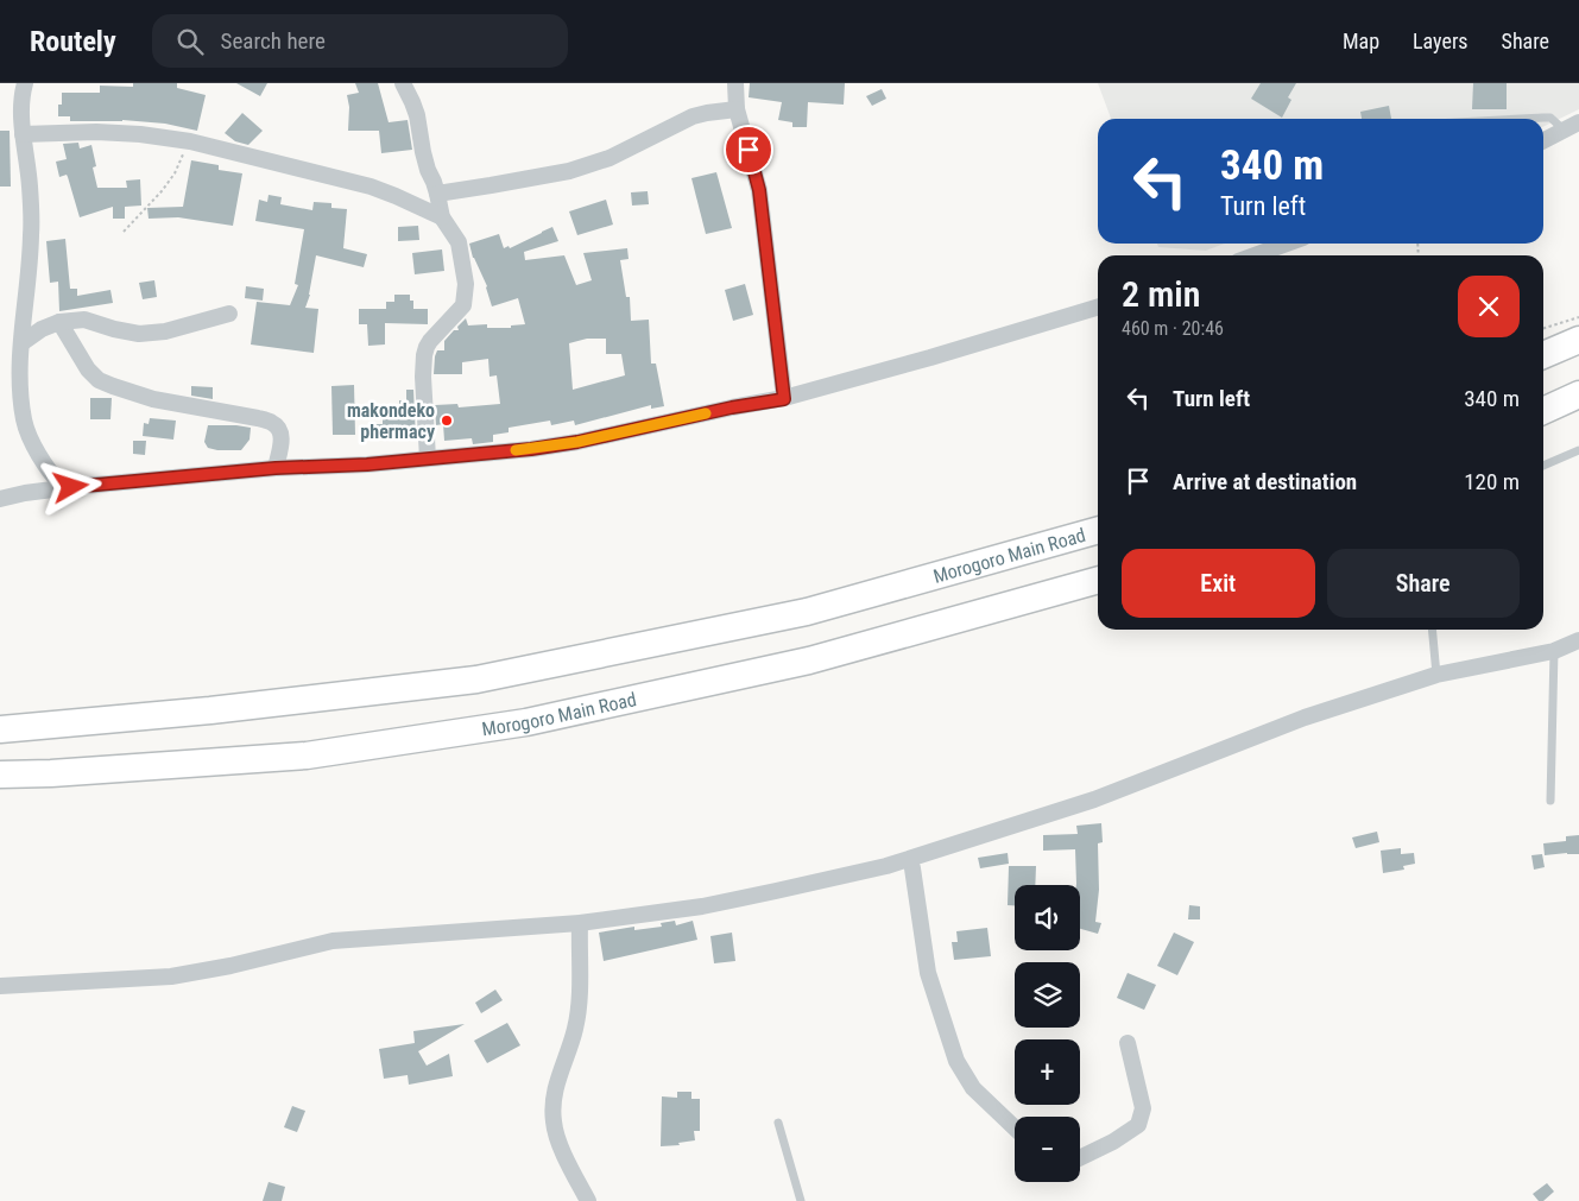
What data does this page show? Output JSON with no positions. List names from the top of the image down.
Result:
{
  "streets": {
    "highway": ["Morogoro Main Road"]
  },
  "places": ["makondeko phermacy"],
  "page": {
    "header": "Routely",
    "search": "Search here",
    "nav": ["Map", "Layers", "Share"],
    "turn": ["340 m", "Turn left"],
    "heading": ["2 min", "460 m · 20:46"],
    "list": [
      {
        "name": "Turn left",
        "value": "340 m"
      },
      {
        "name": "Arrive at destination",
        "value": "120 m"
      }
    ],
    "buttons": ["Exit", "Share"],
    "map_buttons": ["+", "−"]
  }
}
